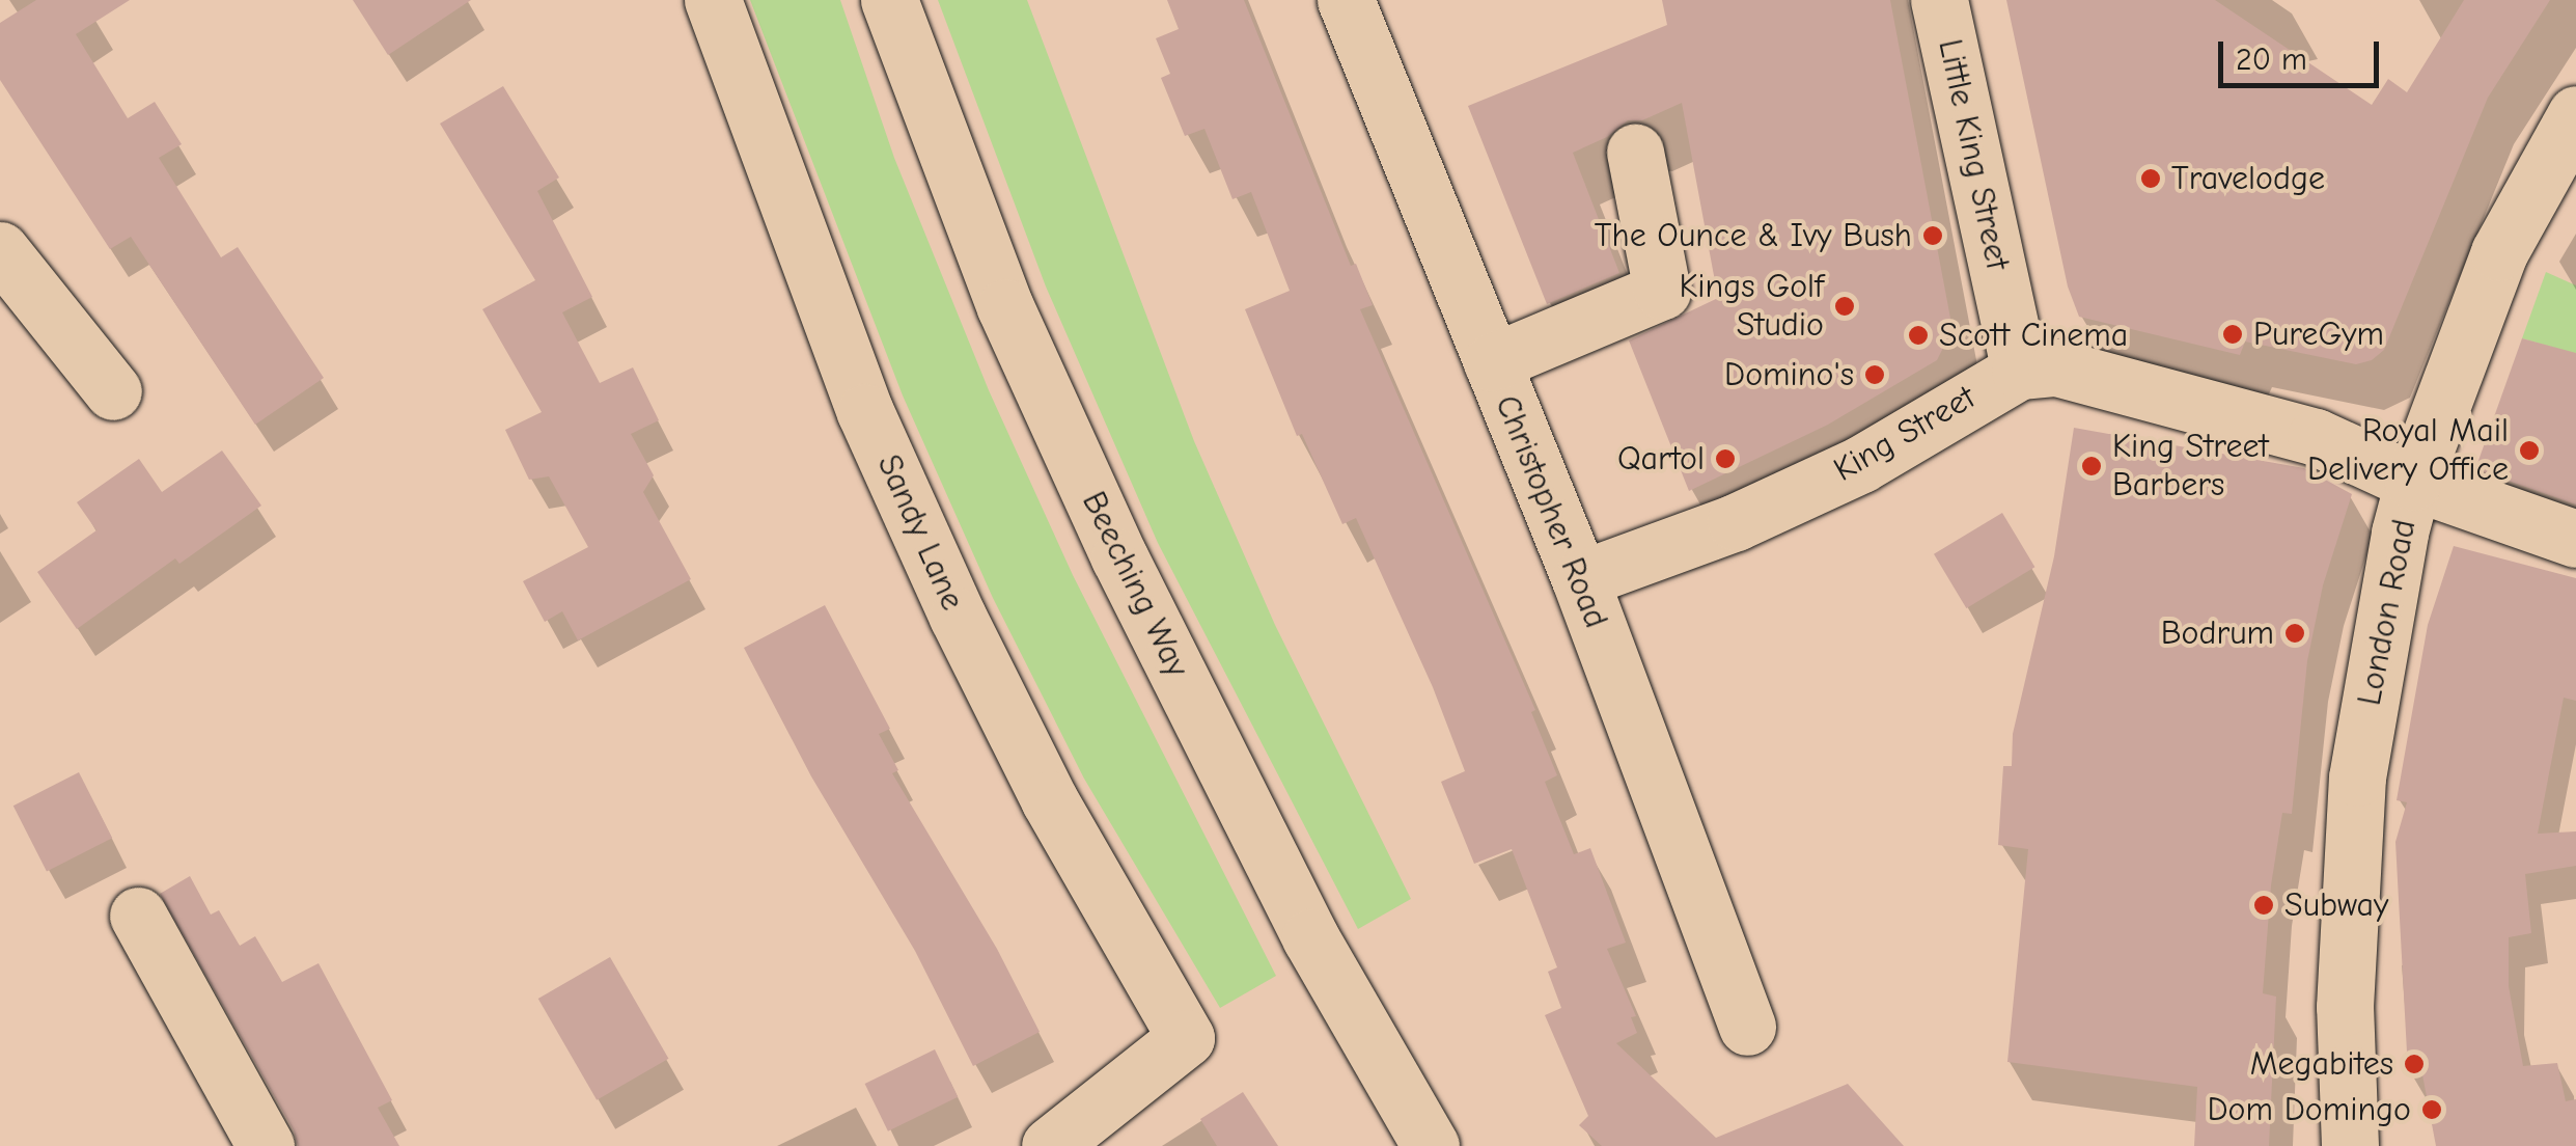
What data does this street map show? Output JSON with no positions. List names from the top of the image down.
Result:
{
  "streets": {
    "main road": [
      "Little King Street",
      "King Street",
      "Christopher Road",
      "Sandy Lane",
      "Beeching Way",
      "London Road"
    ]
  },
  "crossings": [
    ["Little King Street", "King Street"],
    ["King Street", "Christopher Road"]
  ],
  "places": [
    "Travelodge",
    "The Ounce & Ivy Bush",
    "Kings Golf Studio",
    "PureGym",
    "Scott Cinema",
    "Domino's",
    "Royal Mail Delivery Office",
    "Qartol",
    "King Street Barbers",
    "Bodrum",
    "Subway",
    "Megabites",
    "Dom Domingo"
  ],
  "scale_bar": "20 m"
}
